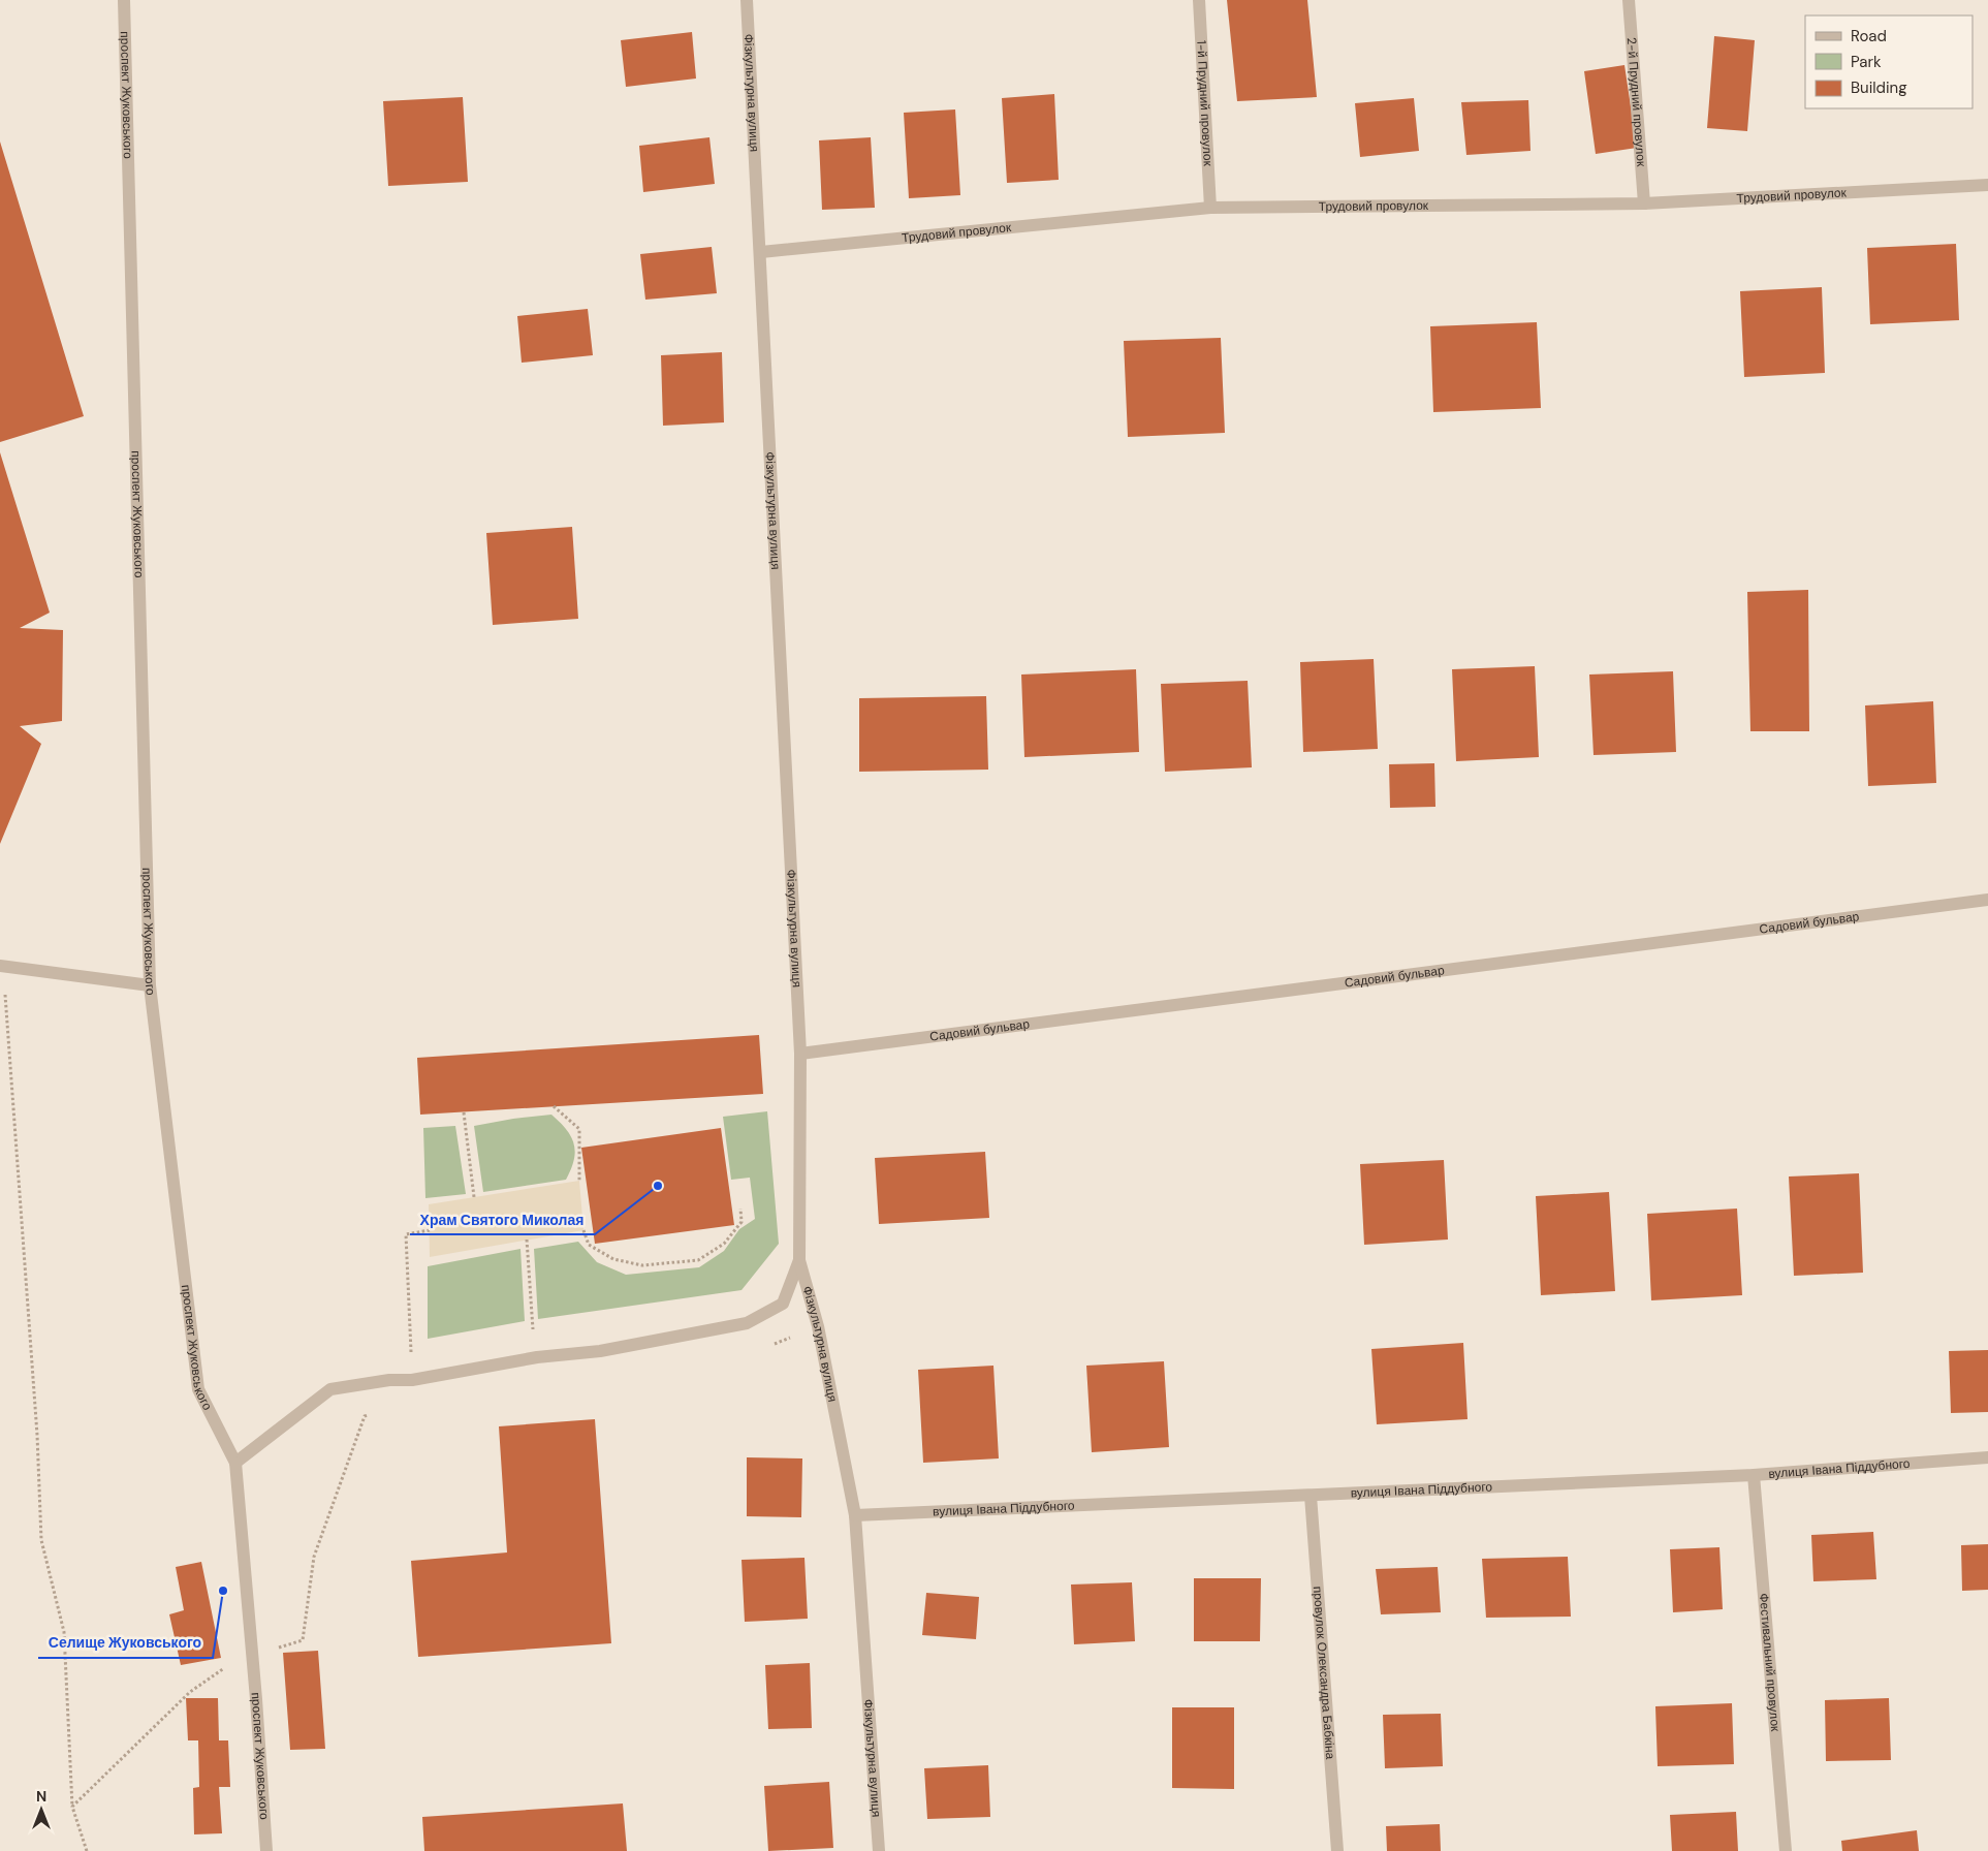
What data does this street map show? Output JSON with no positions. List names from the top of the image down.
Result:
{
  "streets": {
    "street": [
      "Фізкультурна вулиця",
      "проспект Жуковського",
      "2-й Прудний провулок",
      "1-й Прудний провулок",
      "Трудовий провулок",
      "Садовий бульвар",
      "вулиця Івана Піддубного",
      "Фестивальний провулок",
      "провулок Олександра Бабкіна"
    ]
  },
  "crossings": [
    ["Фізкультурна вулиця", "Трудовий провулок"],
    ["Фізкультурна вулиця", "Садовий бульвар"],
    ["Фізкультурна вулиця", "вулиця Івана Піддубного"],
    ["2-й Прудний провулок", "Трудовий провулок"],
    ["1-й Прудний провулок", "Трудовий провулок"],
    ["вулиця Івана Піддубного", "Фестивальний провулок"],
    ["вулиця Івана Піддубного", "провулок Олександра Бабкіна"]
  ],
  "places": ["Храм Святого Миколая", "Селище Жуковського"],
  "legend": ["Road", "Park", "Building"],
  "north": "top"
}
